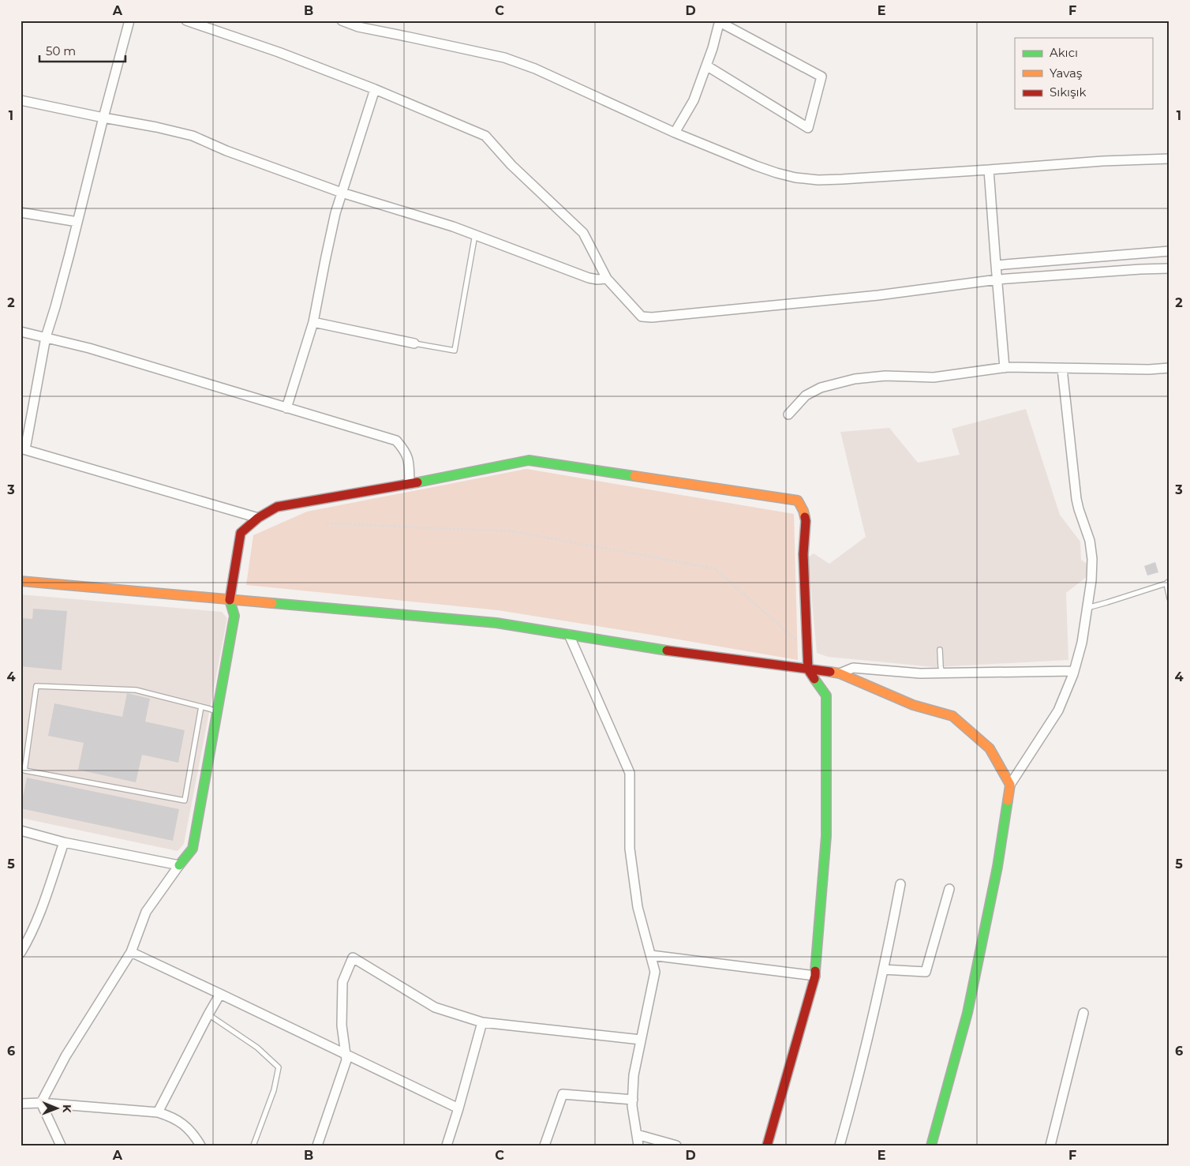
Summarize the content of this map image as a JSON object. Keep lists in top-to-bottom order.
{
  "legend": ["Akıcı", "Yavaş", "Sıkışık"],
  "scale_bar": "50 m",
  "north": "right",
  "grid": {
    "columns": [
      "A",
      "B",
      "C",
      "D",
      "E",
      "F"
    ],
    "rows": [
      "1",
      "2",
      "3",
      "4",
      "5",
      "6"
    ]
  }
}
